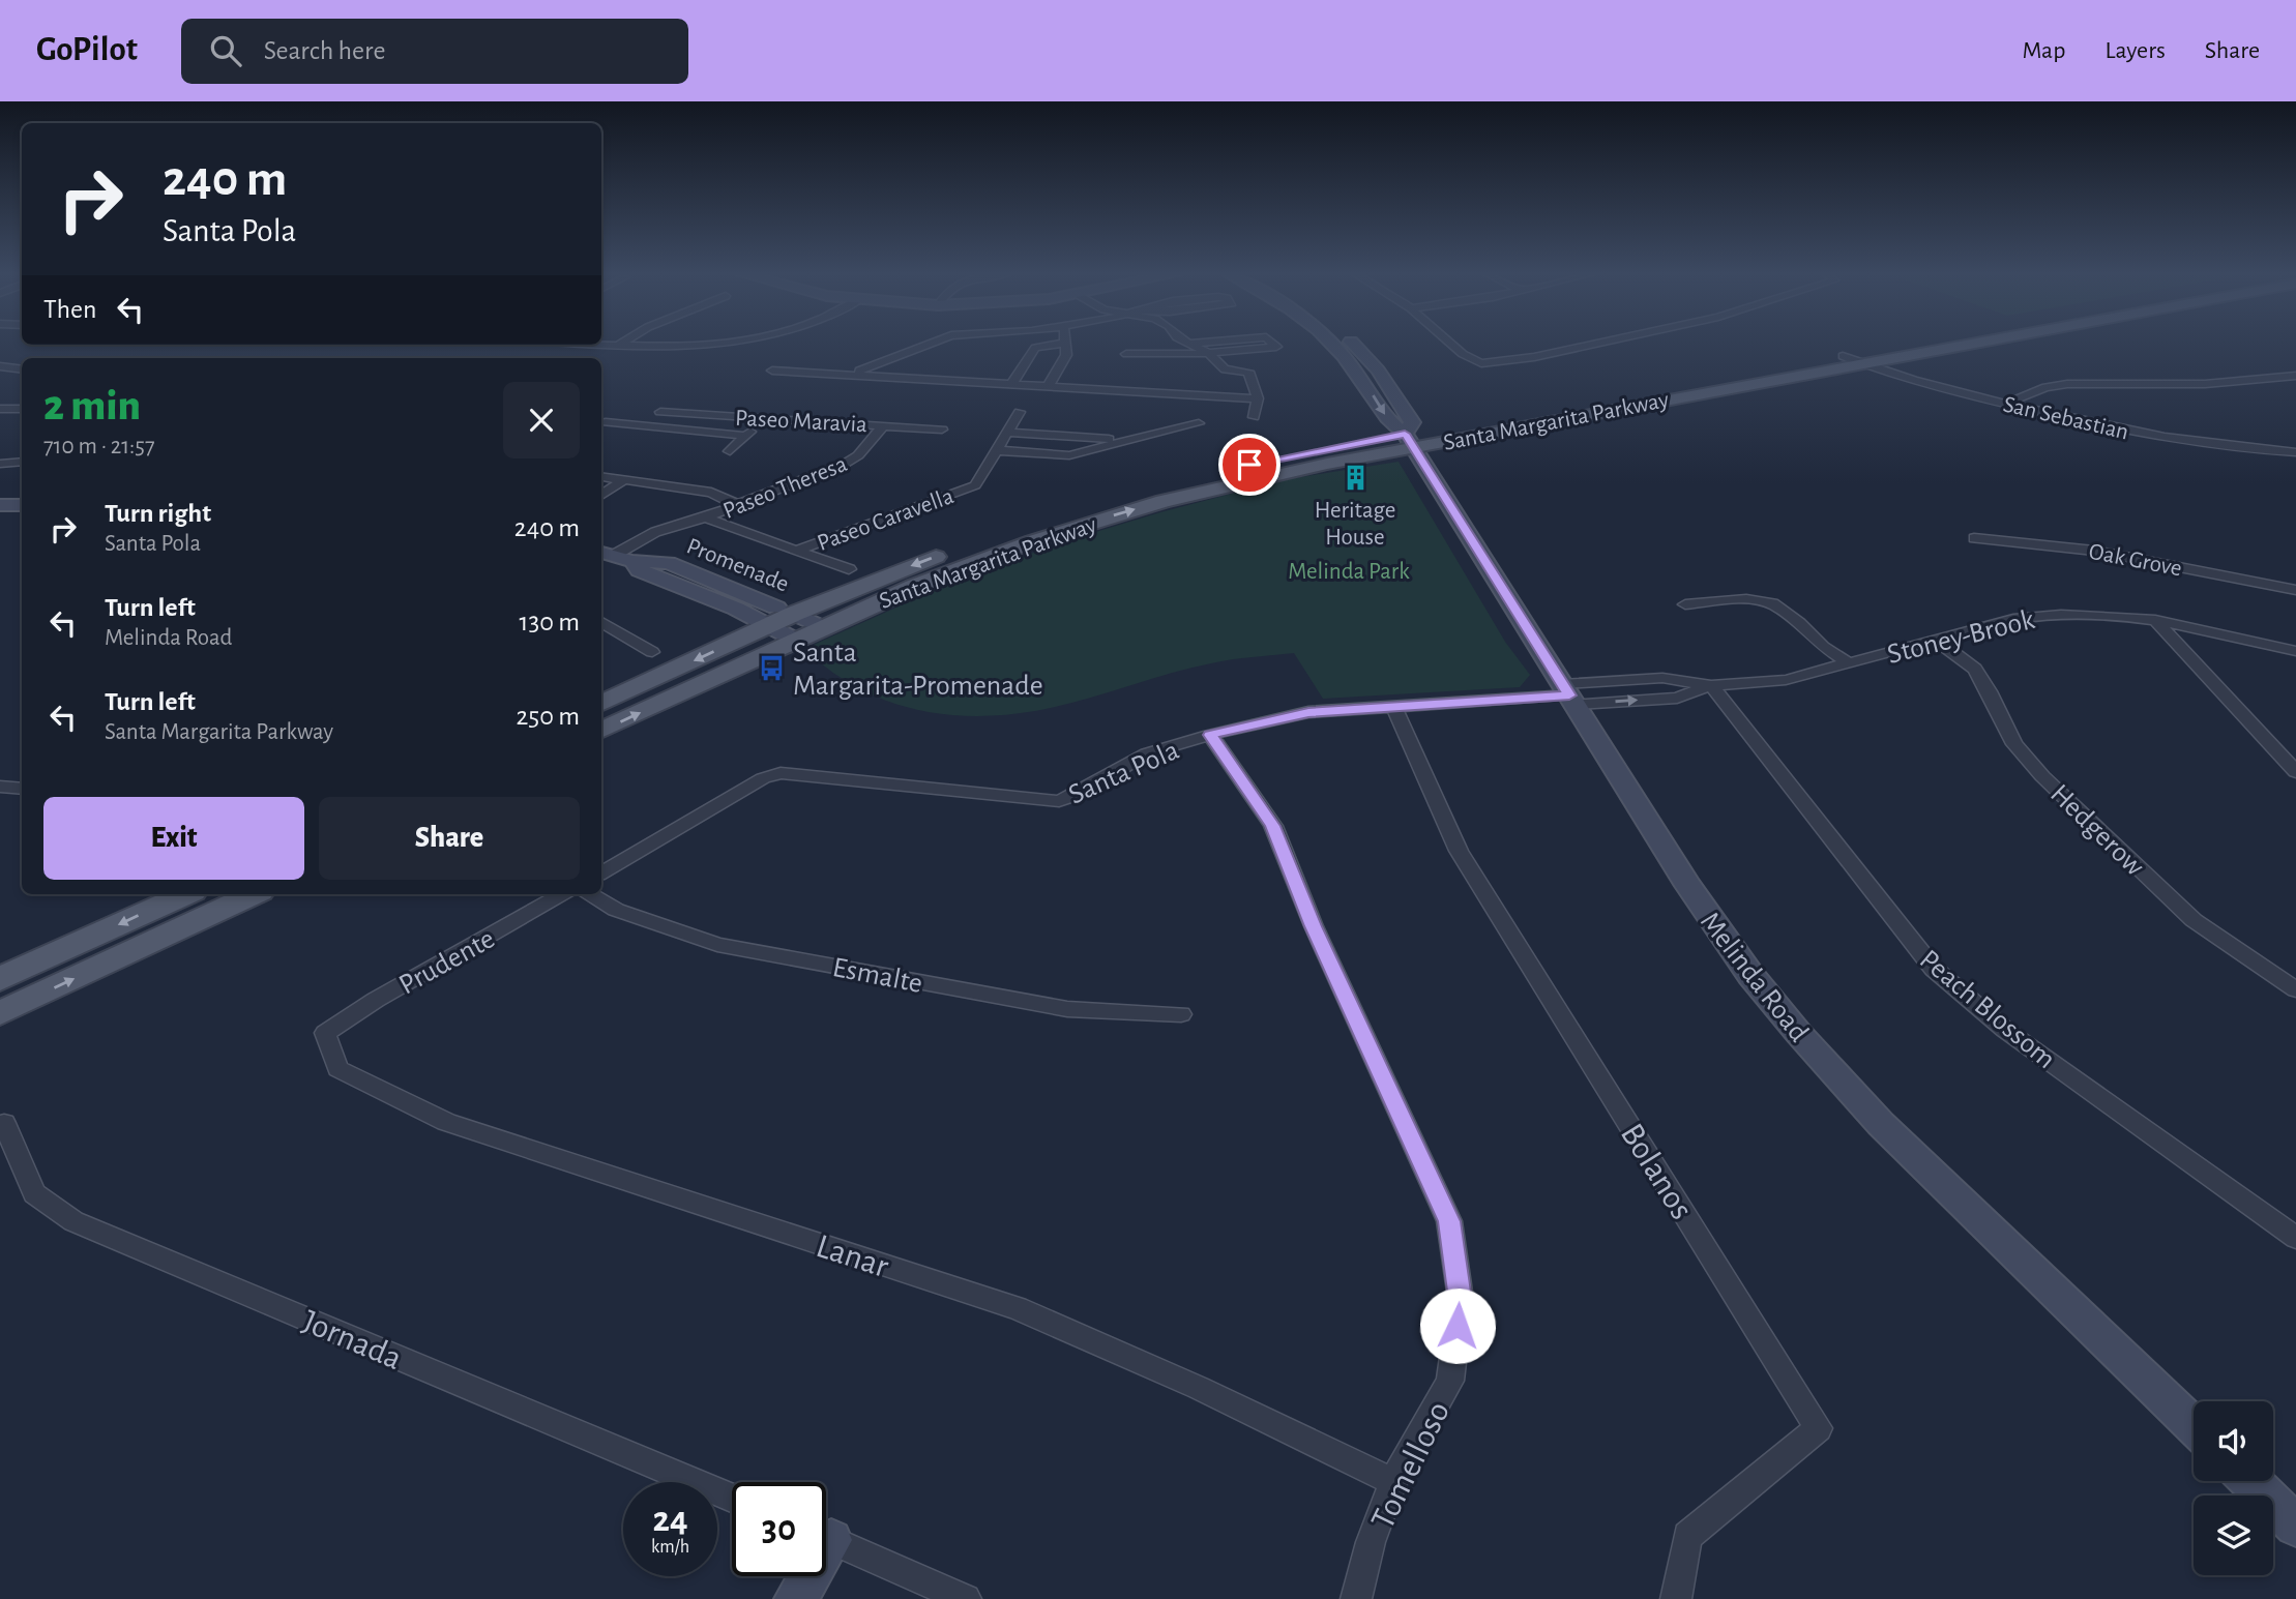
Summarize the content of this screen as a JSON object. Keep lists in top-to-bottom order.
{
  "streets": {
    "main road": ["Santa Margarita Parkway", "Promenade", "Melinda Road"],
    "street": [
      "San Sebastian",
      "Paseo Maravia",
      "Paseo Theresa",
      "Paseo Caravella",
      "Oak Grove",
      "Stoney-Brook",
      "Santa Pola",
      "Hedgerow",
      "Prudente",
      "Esmalte",
      "Peach Blossom",
      "Bolanos",
      "Lanar",
      "Jornada",
      "Tomelloso"
    ]
  },
  "crossings": [
    ["San Sebastian", "Santa Margarita Parkway"],
    ["Paseo Maravia", "Paseo Theresa"],
    ["Santa Margarita Parkway", "Promenade"],
    ["Santa Margarita Parkway", "Melinda Road"],
    ["Paseo Theresa", "Promenade"],
    ["Stoney-Brook", "Santa Pola"],
    ["Stoney-Brook", "Hedgerow"],
    ["Stoney-Brook", "Melinda Road"],
    ["Stoney-Brook", "Peach Blossom"],
    ["Santa Pola", "Melinda Road"],
    ["Santa Pola", "Bolanos"],
    ["Santa Pola", "Tomelloso"],
    ["Prudente", "Lanar"],
    ["Lanar", "Tomelloso"]
  ],
  "parks": ["Melinda Park"],
  "places": {
    "building": ["Heritage House"],
    "bus stop": ["Santa Margarita-Promenade"]
  },
  "page": {
    "header": "GoPilot",
    "search": "Search here",
    "nav": ["Map", "Layers", "Share"],
    "turn": ["240 m", "Santa Pola"],
    "then": "Then",
    "heading": ["2 min", "710 m · 21:57"],
    "list": [
      {
        "name": "Turn right",
        "note": "Santa Pola",
        "value": "240 m"
      },
      {
        "name": "Turn left",
        "note": "Melinda Road",
        "value": "130 m"
      },
      {
        "name": "Turn left",
        "note": "Santa Margarita Parkway",
        "value": "250 m"
      }
    ],
    "buttons": ["Exit", "Share"],
    "speed": "24 km/h",
    "limit": "30"
  }
}
